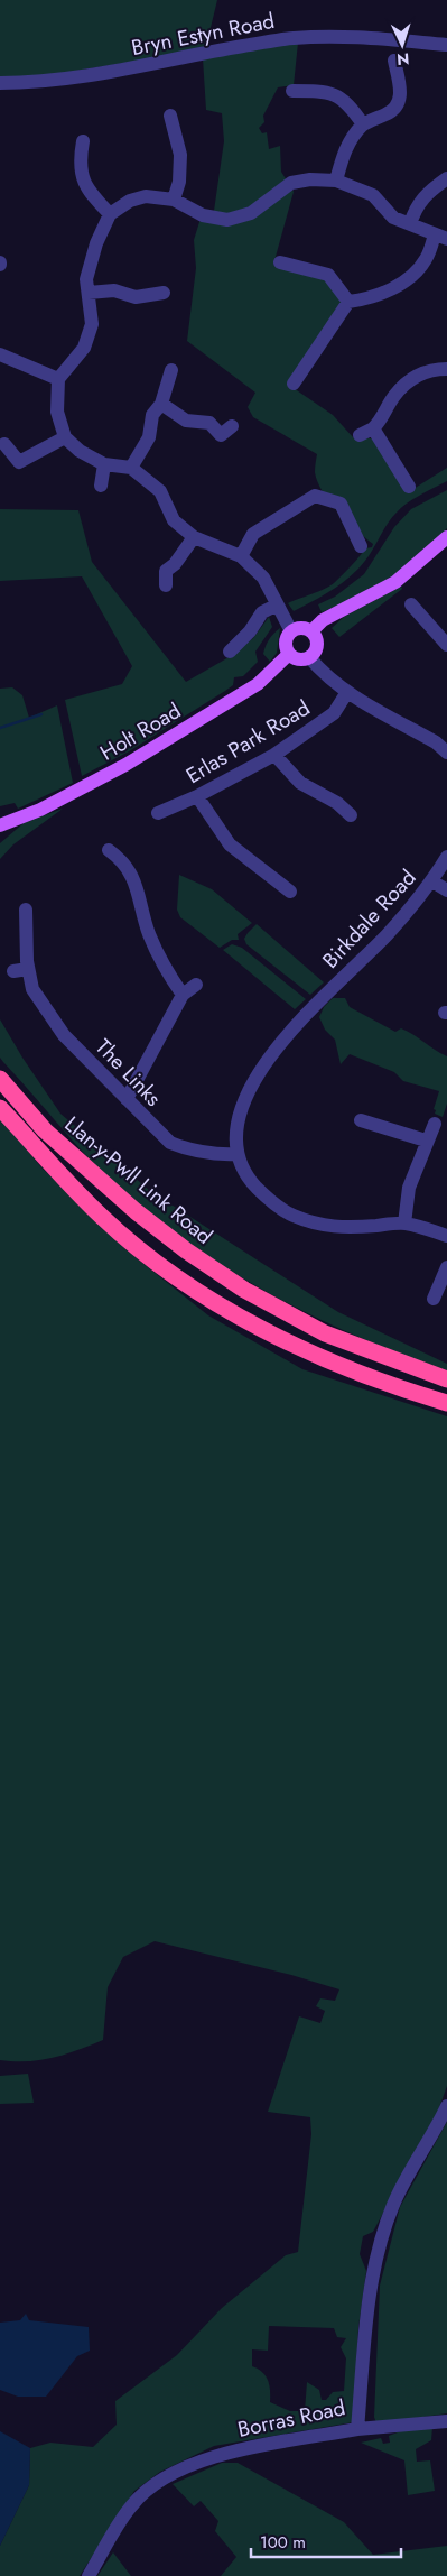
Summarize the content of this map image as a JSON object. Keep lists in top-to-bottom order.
{
  "streets": {
    "highway": ["Llan-y-Pwll Link Road"],
    "main road": ["Holt Road"],
    "street": [
      "Bryn Estyn Road",
      "Erlas Park Road",
      "Birkdale Road",
      "The Links",
      "Borras Road"
    ]
  },
  "crossings": [
    ["Birkdale Road", "The Links"]
  ],
  "scale_bar": "100 m",
  "north": "bottom"
}
